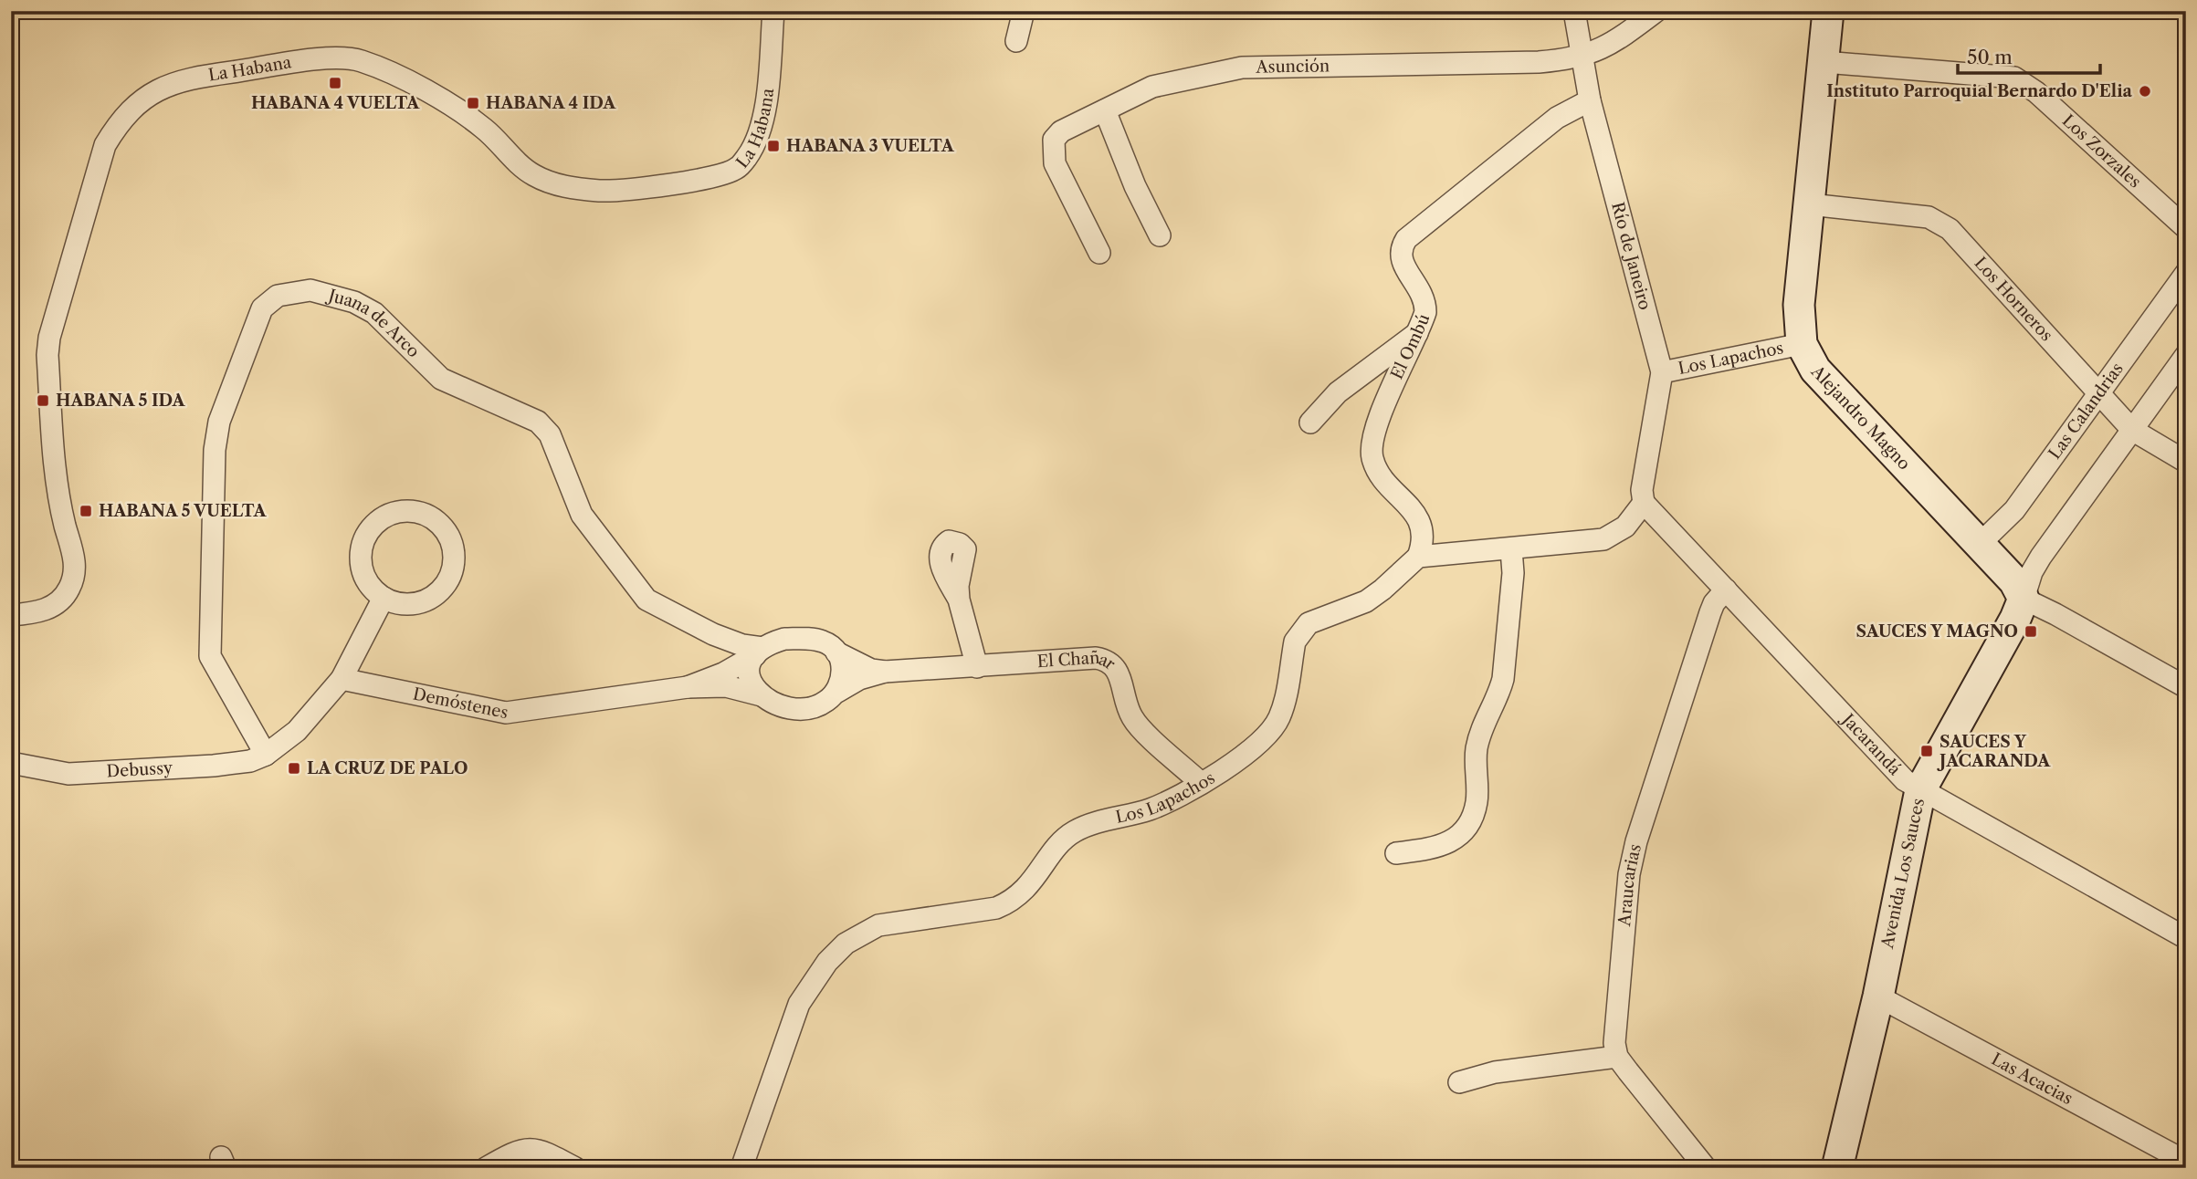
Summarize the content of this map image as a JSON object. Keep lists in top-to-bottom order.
{
  "streets": {
    "main road": ["Alejandro Magno", "Avenida Los Sauces"],
    "street": [
      "Asunción",
      "La Habana",
      "Los Zorzales",
      "Río de Janeiro",
      "Los Horneros",
      "Juana de Arco",
      "El Ombú",
      "Los Lapachos",
      "Las Calandrias",
      "El Chañar",
      "Demóstenes",
      "Jacarandá",
      "Debussy",
      "Araucarias",
      "Las Acacias"
    ]
  },
  "crossings": [
    ["Asunción", "Río de Janeiro"],
    ["Los Zorzales", "Alejandro Magno"],
    ["Río de Janeiro", "El Ombú"],
    ["Río de Janeiro", "Los Lapachos"],
    ["Río de Janeiro", "Jacarandá"],
    ["Los Horneros", "Las Calandrias"],
    ["Los Horneros", "Alejandro Magno"],
    ["Juana de Arco", "El Chañar"],
    ["Juana de Arco", "Demóstenes"],
    ["Juana de Arco", "Debussy"],
    ["El Ombú", "Los Lapachos"],
    ["Los Lapachos", "Alejandro Magno"],
    ["Los Lapachos", "El Chañar"],
    ["Las Calandrias", "Alejandro Magno"],
    ["Alejandro Magno", "Avenida Los Sauces"],
    ["El Chañar", "Demóstenes"],
    ["Jacarandá", "Avenida Los Sauces"],
    ["Jacarandá", "Araucarias"],
    ["Avenida Los Sauces", "Las Acacias"]
  ],
  "places": {
    "transit": [
      "HABANA 4 VUELTA",
      "HABANA 4 IDA",
      "HABANA 3 VUELTA",
      "HABANA 5 IDA",
      "HABANA 5 VUELTA",
      "SAUCES Y MAGNO",
      "SAUCES Y JACARANDA",
      "LA CRUZ DE PALO"
    ],
    "other": ["Instituto Parroquial Bernardo D'Elia"]
  },
  "scale_bar": "50 m"
}
